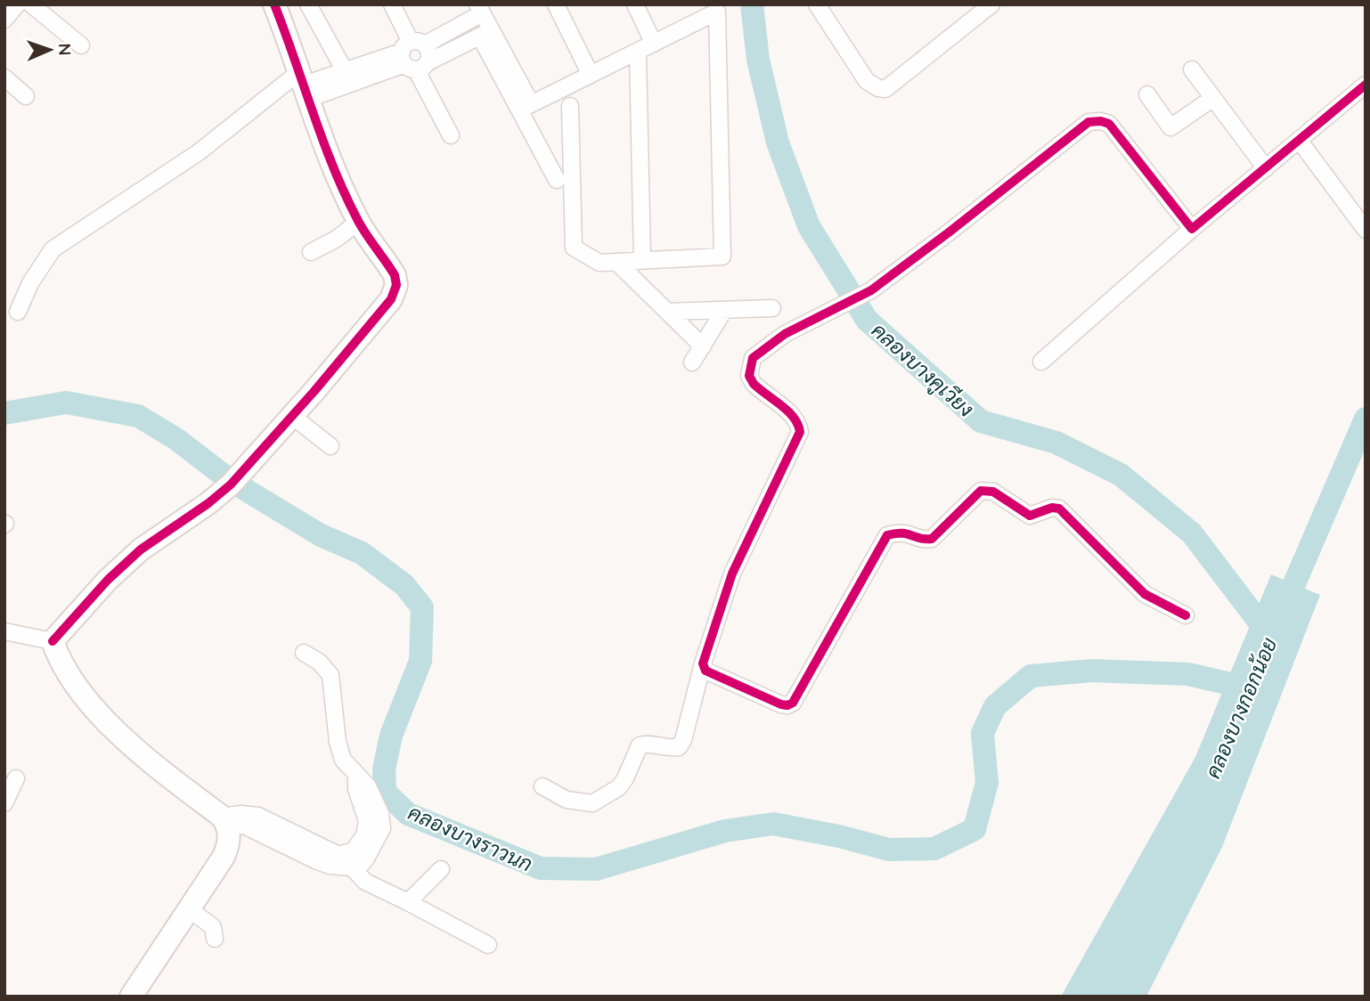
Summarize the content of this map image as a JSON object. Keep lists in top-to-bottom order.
{
  "water": ["คลองบางคูเวียง", "คลองบางกอกน้อย", "คลองบางราวนก"],
  "north": "right"
}
